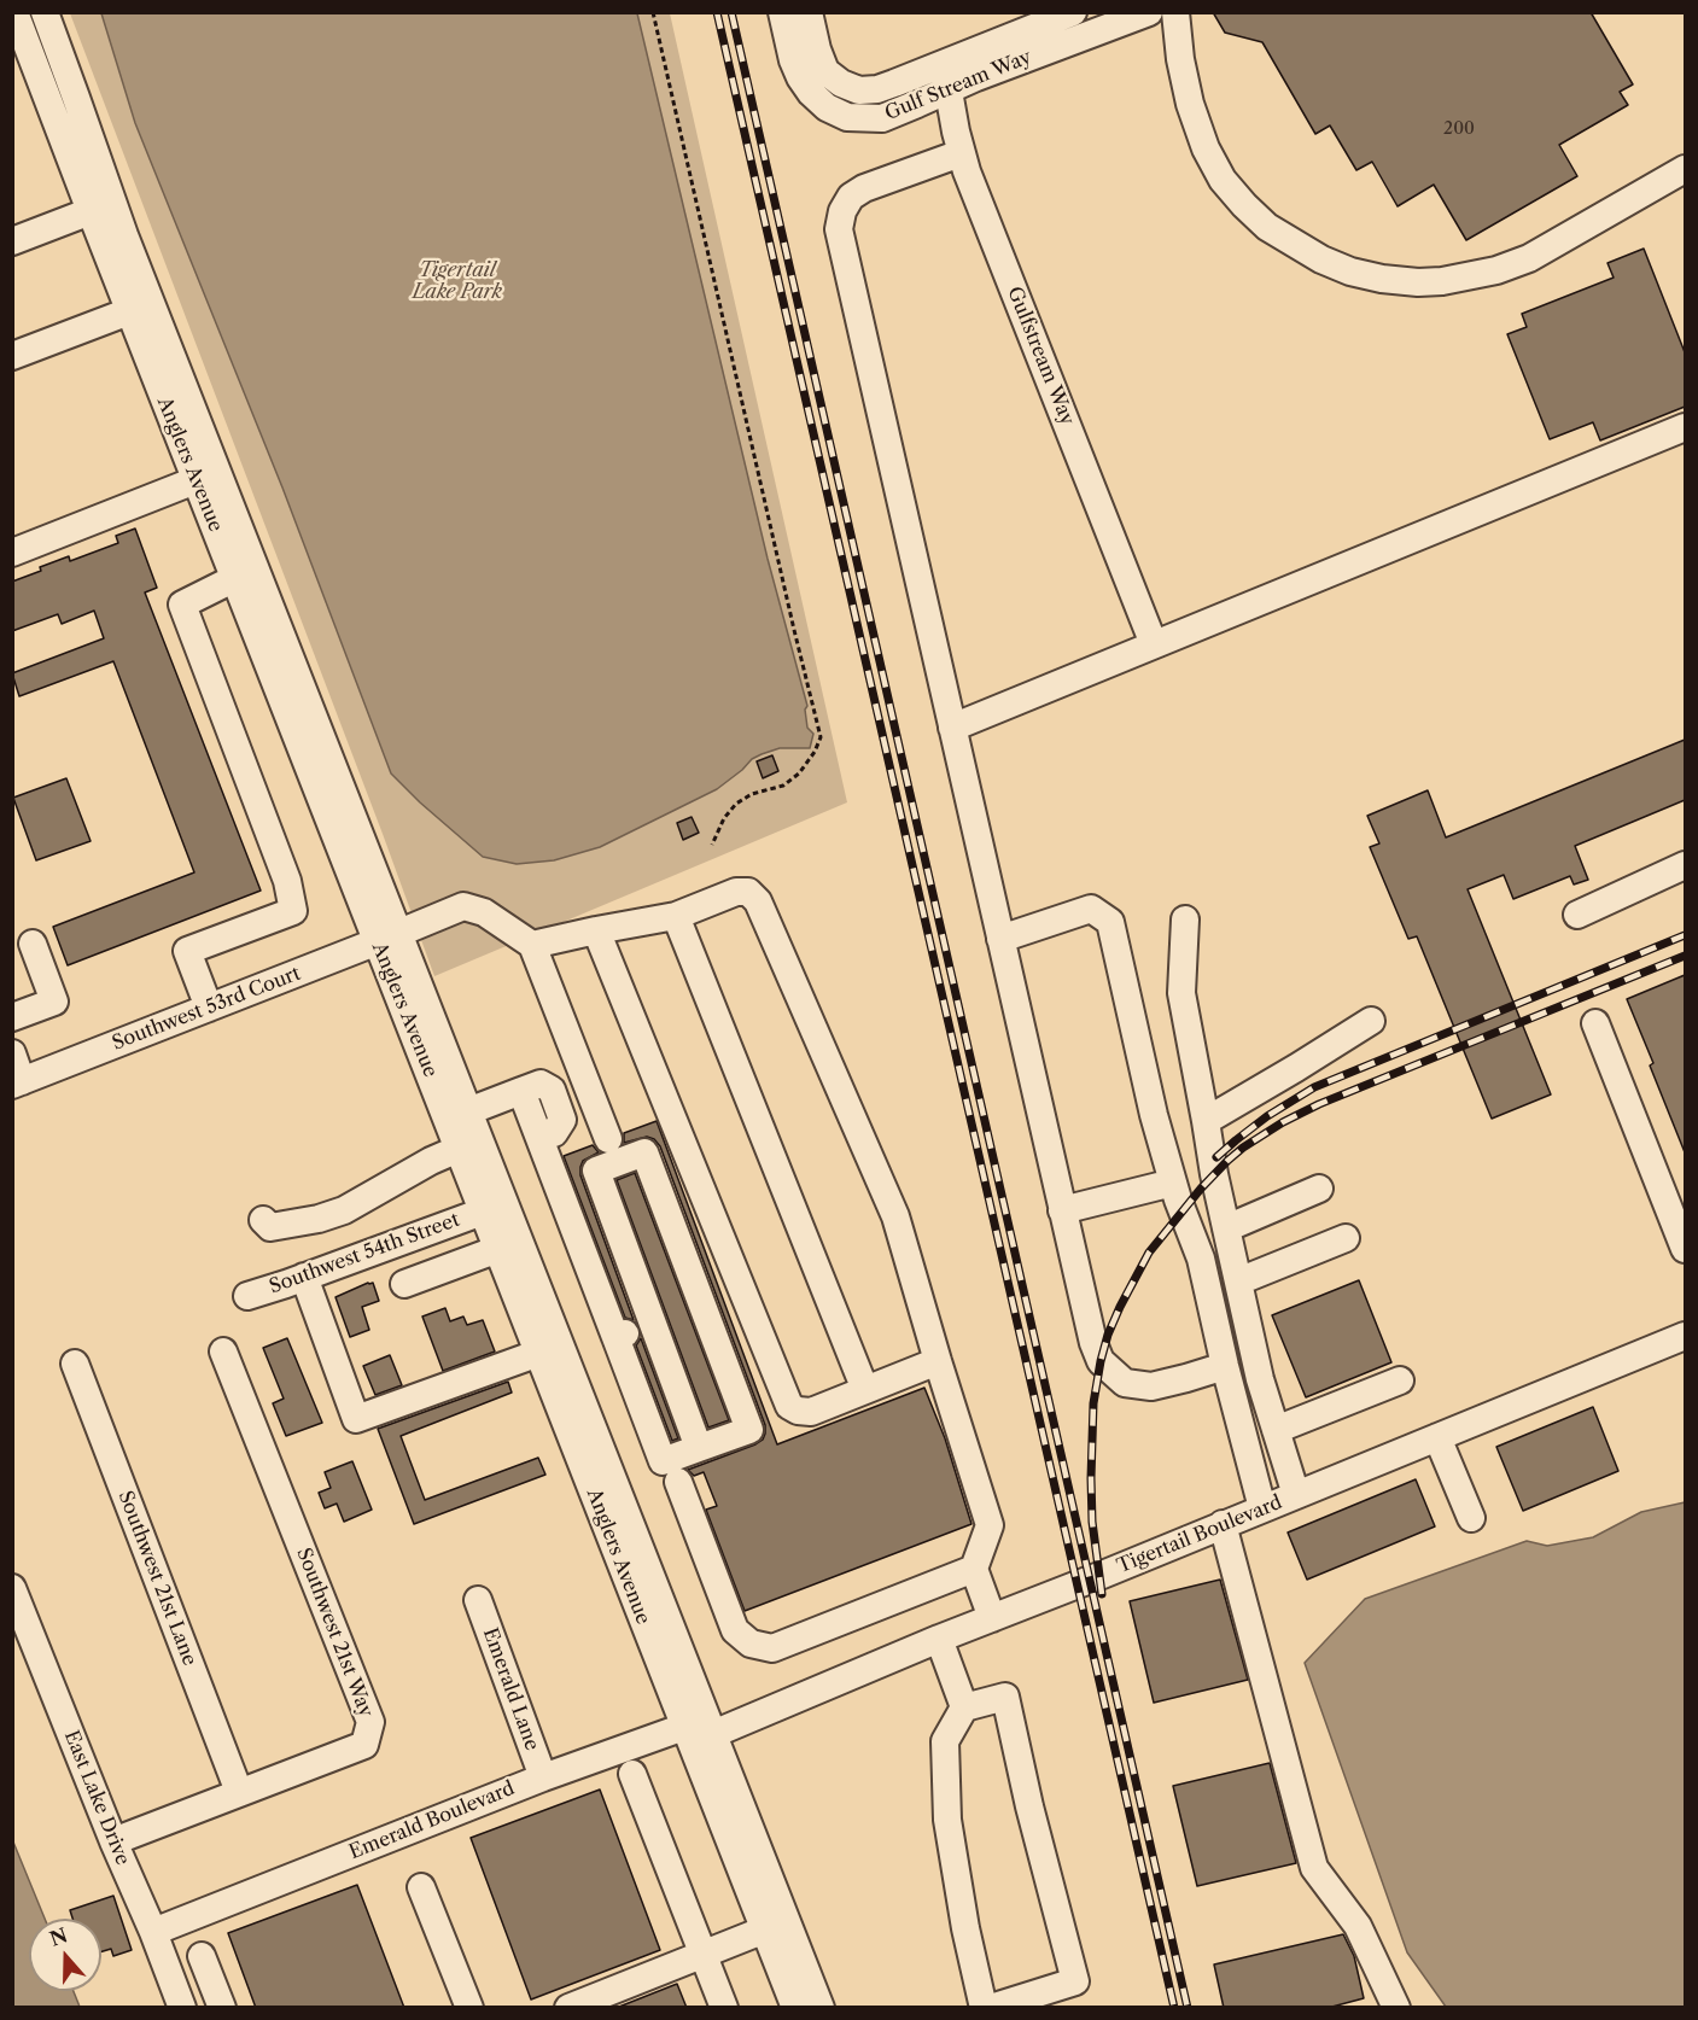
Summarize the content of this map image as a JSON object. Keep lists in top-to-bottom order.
{
  "streets": {
    "street": [
      "Gulf Stream Way",
      "Gulfstream Way",
      "Anglers Avenue",
      "Southwest 53rd Court",
      "Southwest 54th Street",
      "Tigertail Boulevard",
      "Southwest 21st Lane",
      "Southwest 21st Way",
      "Emerald Lane",
      "East Lake Drive",
      "Emerald Boulevard"
    ]
  },
  "crossings": [
    ["Gulf Stream Way", "Gulfstream Way"],
    ["Anglers Avenue", "Southwest 53rd Court"],
    ["Anglers Avenue", "Southwest 54th Street"],
    ["Anglers Avenue", "Tigertail Boulevard"],
    ["Anglers Avenue", "Emerald Boulevard"],
    ["Southwest 21st Lane", "Southwest 21st Way"],
    ["Southwest 21st Way", "East Lake Drive"],
    ["Emerald Lane", "Emerald Boulevard"],
    ["East Lake Drive", "Emerald Boulevard"]
  ],
  "parks": ["Tigertail Lake Park"],
  "house_numbers": ["200"],
  "north": "top"
}
